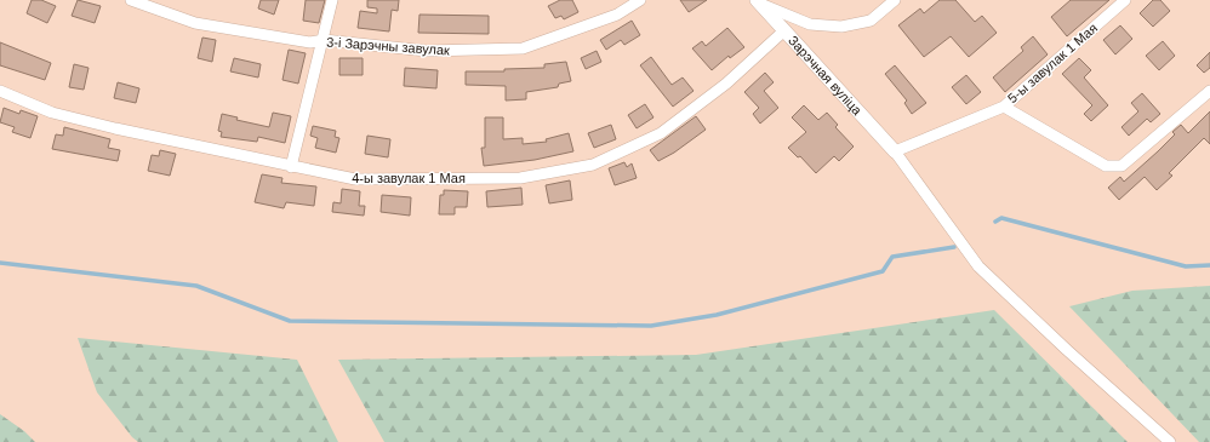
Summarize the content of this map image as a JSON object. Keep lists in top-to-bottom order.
{
  "streets": {
    "street": [
      "3-і Зарэчны завулак",
      "5-ы завулак 1 Мая",
      "Зарэчная вуліца",
      "4-ы завулак 1 Мая"
    ]
  },
  "crossings": [
    ["5-ы завулак 1 Мая", "Зарэчная вуліца"],
    ["Зарэчная вуліца", "4-ы завулак 1 Мая"]
  ]
}
